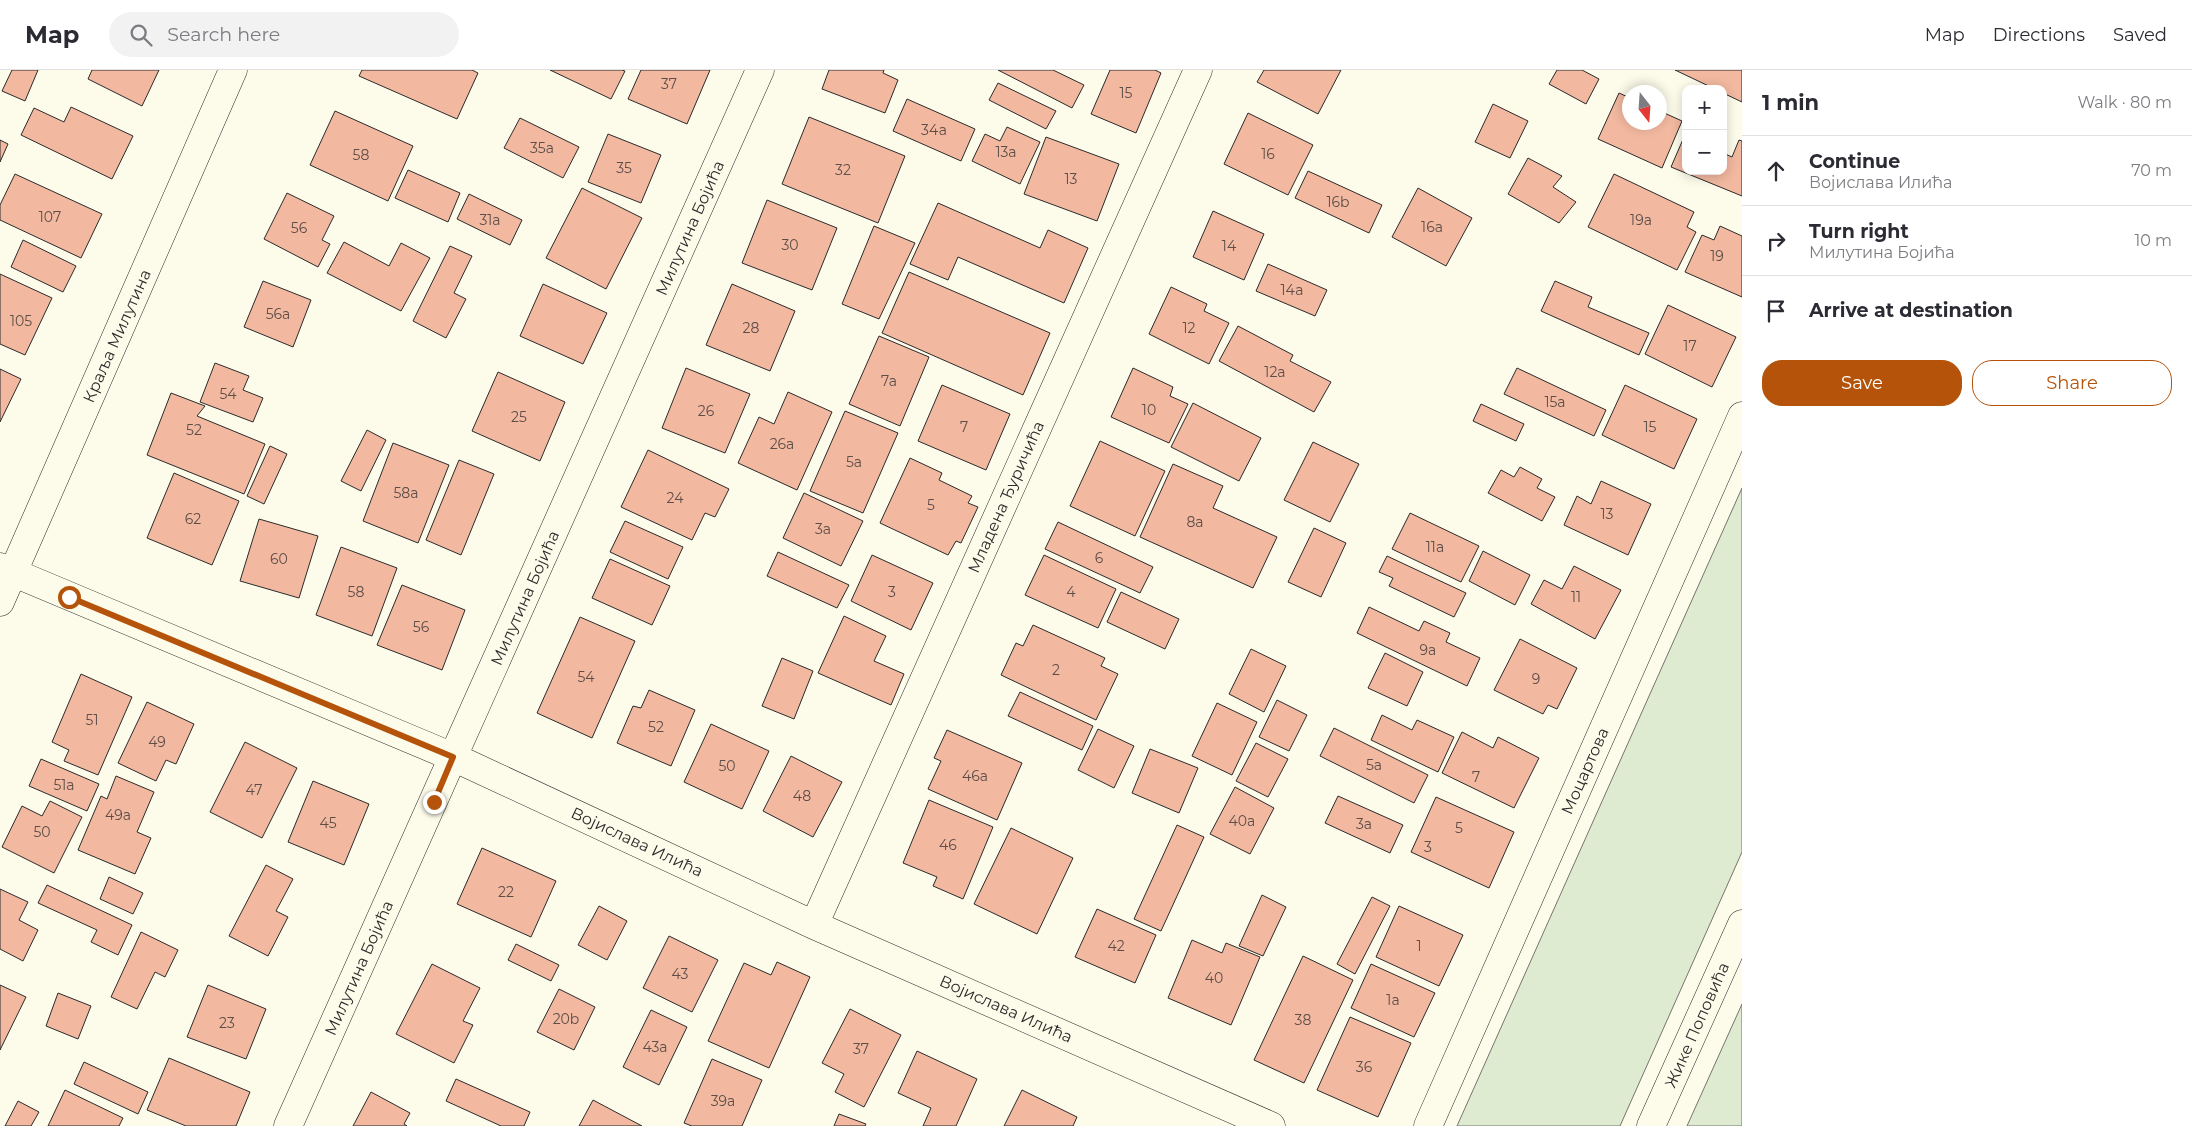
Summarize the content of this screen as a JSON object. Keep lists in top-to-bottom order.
{
  "streets": {
    "street": [
      "Милутина Бојића",
      "Краља Милутина",
      "Младена Ђуричића",
      "Моцартова",
      "Војислава Илића",
      "Жике Поповића"
    ]
  },
  "crossings": [
    ["Милутина Бојића", "Војислава Илића"],
    ["Краља Милутина", "Војислава Илића"],
    ["Младена Ђуричића", "Војислава Илића"]
  ],
  "house_numbers": [
    "37",
    "15",
    "34a",
    "35a",
    "13a",
    "16",
    "58",
    "35",
    "32",
    "13",
    "16b",
    "107",
    "31a",
    "19a",
    "16a",
    "56",
    "30",
    "14",
    "19",
    "14a",
    "56a",
    "105",
    "28",
    "12",
    "17",
    "12a",
    "7a",
    "54",
    "15a",
    "10",
    "26",
    "25",
    "7",
    "15",
    "52",
    "26a",
    "5a",
    "58a",
    "24",
    "5",
    "13",
    "62",
    "8a",
    "3a",
    "11a",
    "6",
    "60",
    "58",
    "3",
    "4",
    "11",
    "56",
    "9a",
    "2",
    "54",
    "9",
    "51",
    "52",
    "49",
    "5a",
    "50",
    "46a",
    "7",
    "51a",
    "47",
    "48",
    "49a",
    "40a",
    "45",
    "3a",
    "5",
    "50",
    "46",
    "3",
    "22",
    "42",
    "1",
    "43",
    "40",
    "1a",
    "20b",
    "38",
    "23",
    "43a",
    "37",
    "36",
    "39a"
  ],
  "north": "bottom",
  "page": {
    "header": "Map",
    "search": "Search here",
    "nav": ["Map", "Directions", "Saved"],
    "heading": ["1 min", "Walk · 80 m"],
    "map_buttons": ["+", "−"],
    "list": [
      ["Continue", "Војислава Илића", "70 m"],
      ["Turn right", "Милутина Бојића", "10 m"],
      "Arrive at destination"
    ],
    "buttons": ["Save", "Share"]
  }
}
